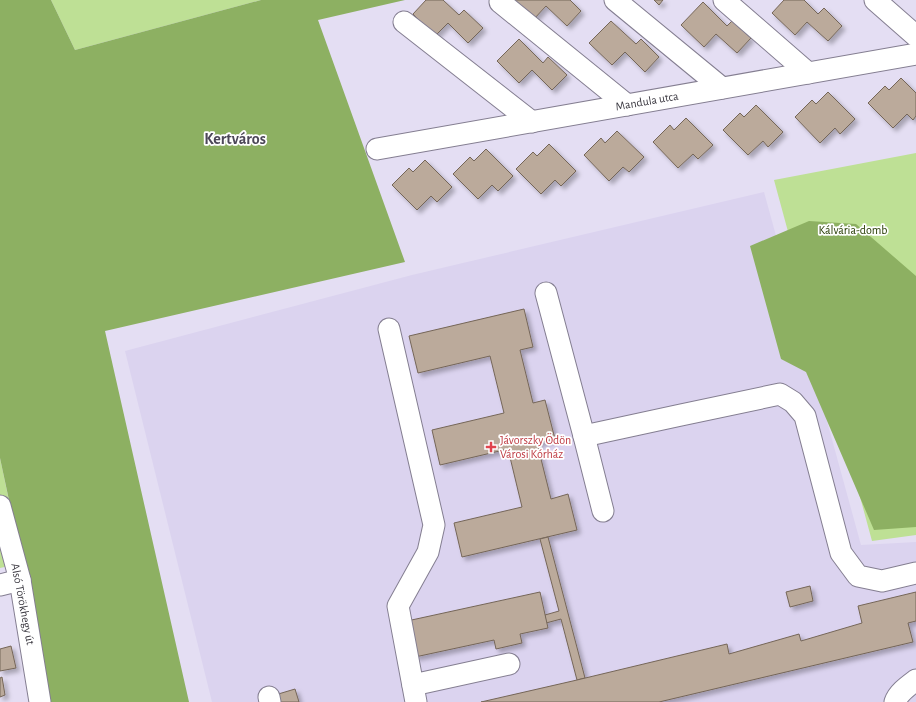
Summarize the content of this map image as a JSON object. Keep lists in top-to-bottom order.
{
  "streets": {
    "street": ["Mandula utca", "Alsó Törökhegy út"]
  },
  "districts": ["Kertváros"],
  "parks": ["Kálvária-domb"],
  "places": {
    "health": ["Jávorszky Ödön Városi Kórház"]
  }
}
